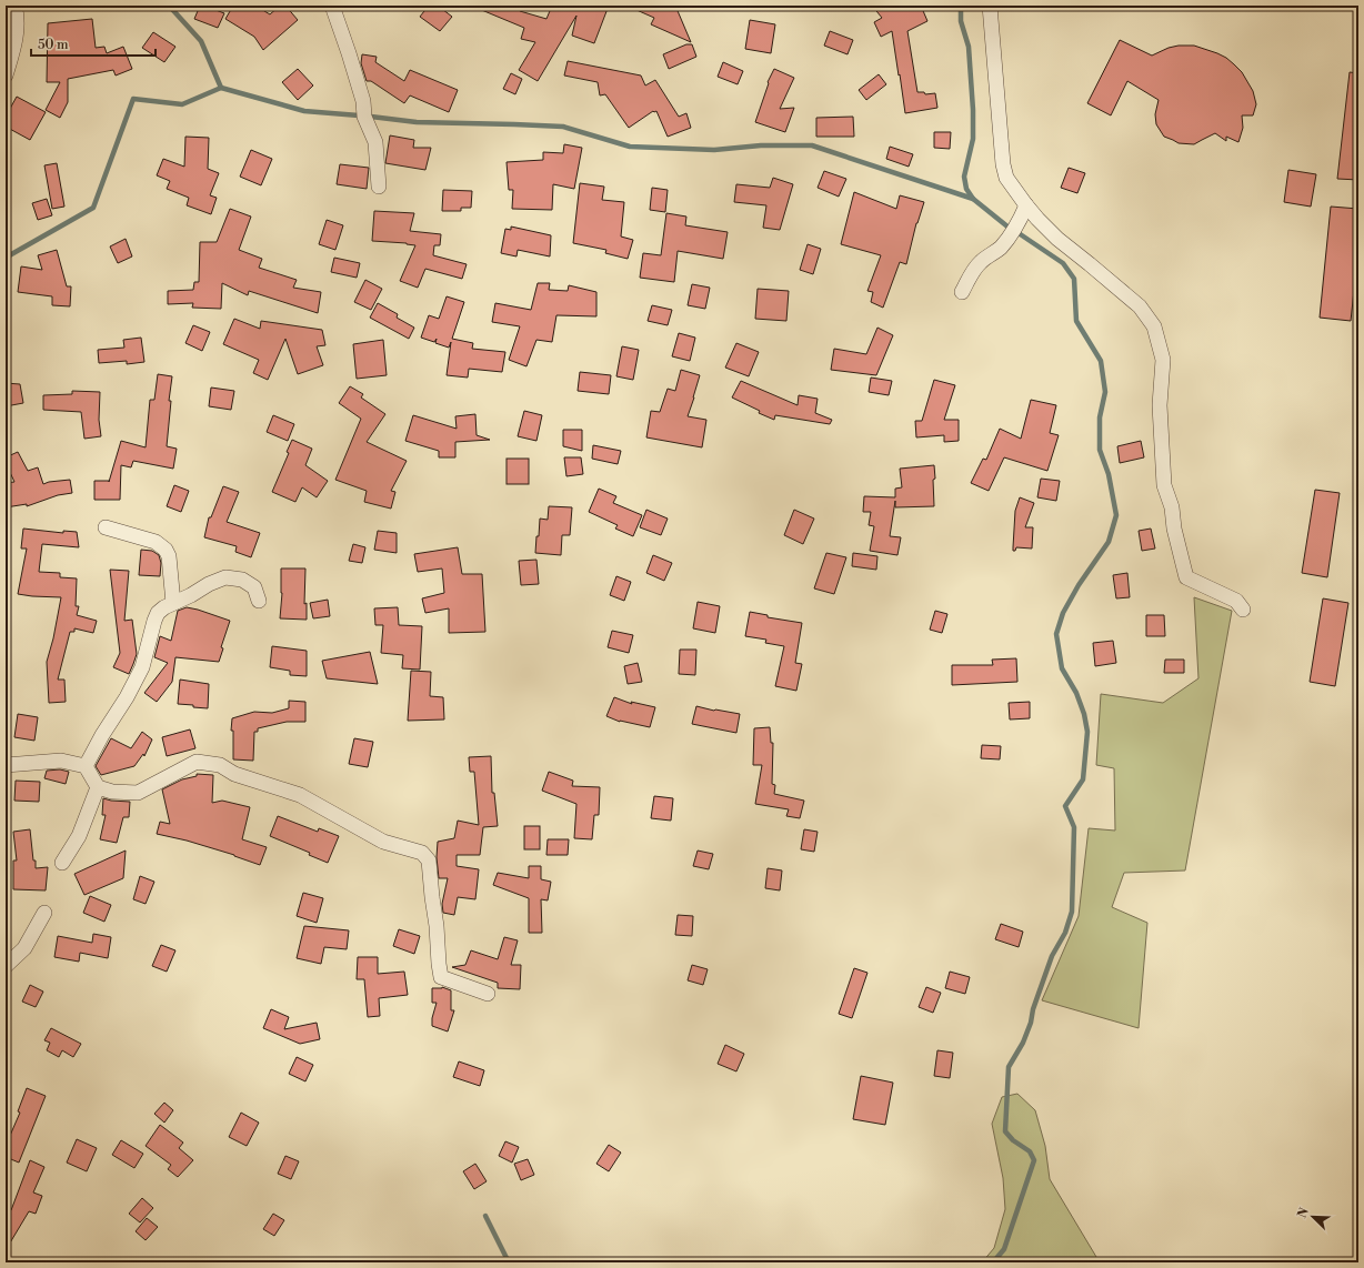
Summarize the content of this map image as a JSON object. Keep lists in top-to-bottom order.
{
  "scale_bar": "50 m",
  "north": "top left"
}
